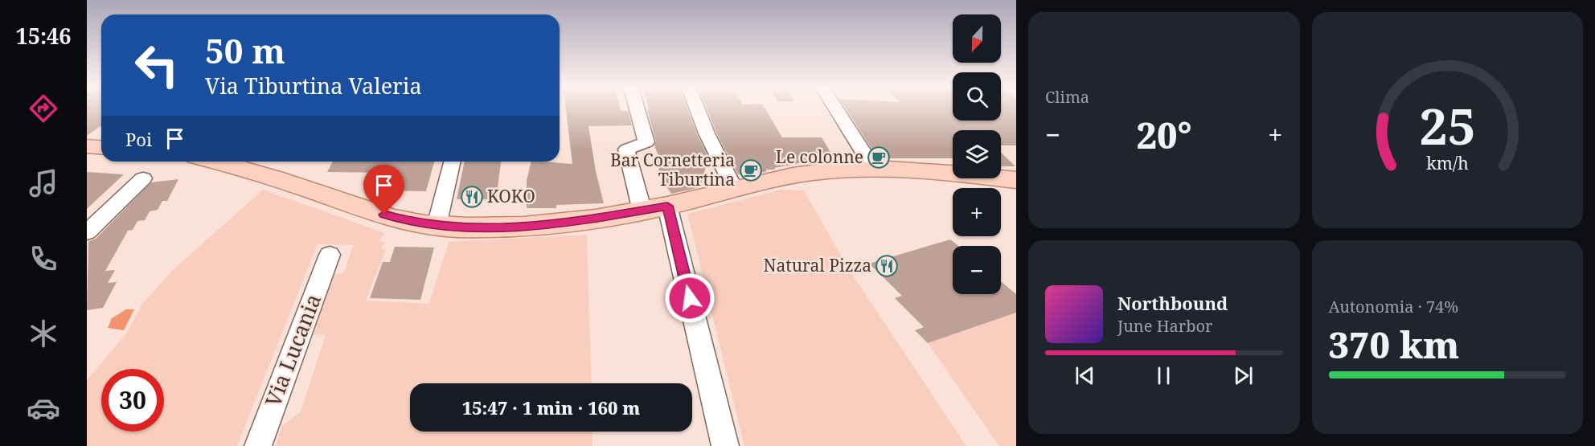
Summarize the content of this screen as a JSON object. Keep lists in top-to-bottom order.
{
  "streets": {
    "street": ["Via Lucania"]
  },
  "places": {
    "cafe": ["Le colonne", "Bar Cornetteria Tiburtina"],
    "restaurant": ["KOKO", "Natural Pizza"]
  },
  "north": "bottom",
  "page": {
    "tabs": "15:46",
    "tile": [
      "Clima",
      ["Autonomia · 74%", "370 km"]
    ],
    "map_buttons": ["+", "−"],
    "turn": ["50 m", "Via Tiburtina Valeria"],
    "heat": ["−", "20°", "+"],
    "then": "Poi",
    "song": ["Northbound", "June Harbor"],
    "limit": "30",
    "trip": "15:47 · 1 min · 160 m",
    "gauge": ["25", "km/h"]
  }
}
